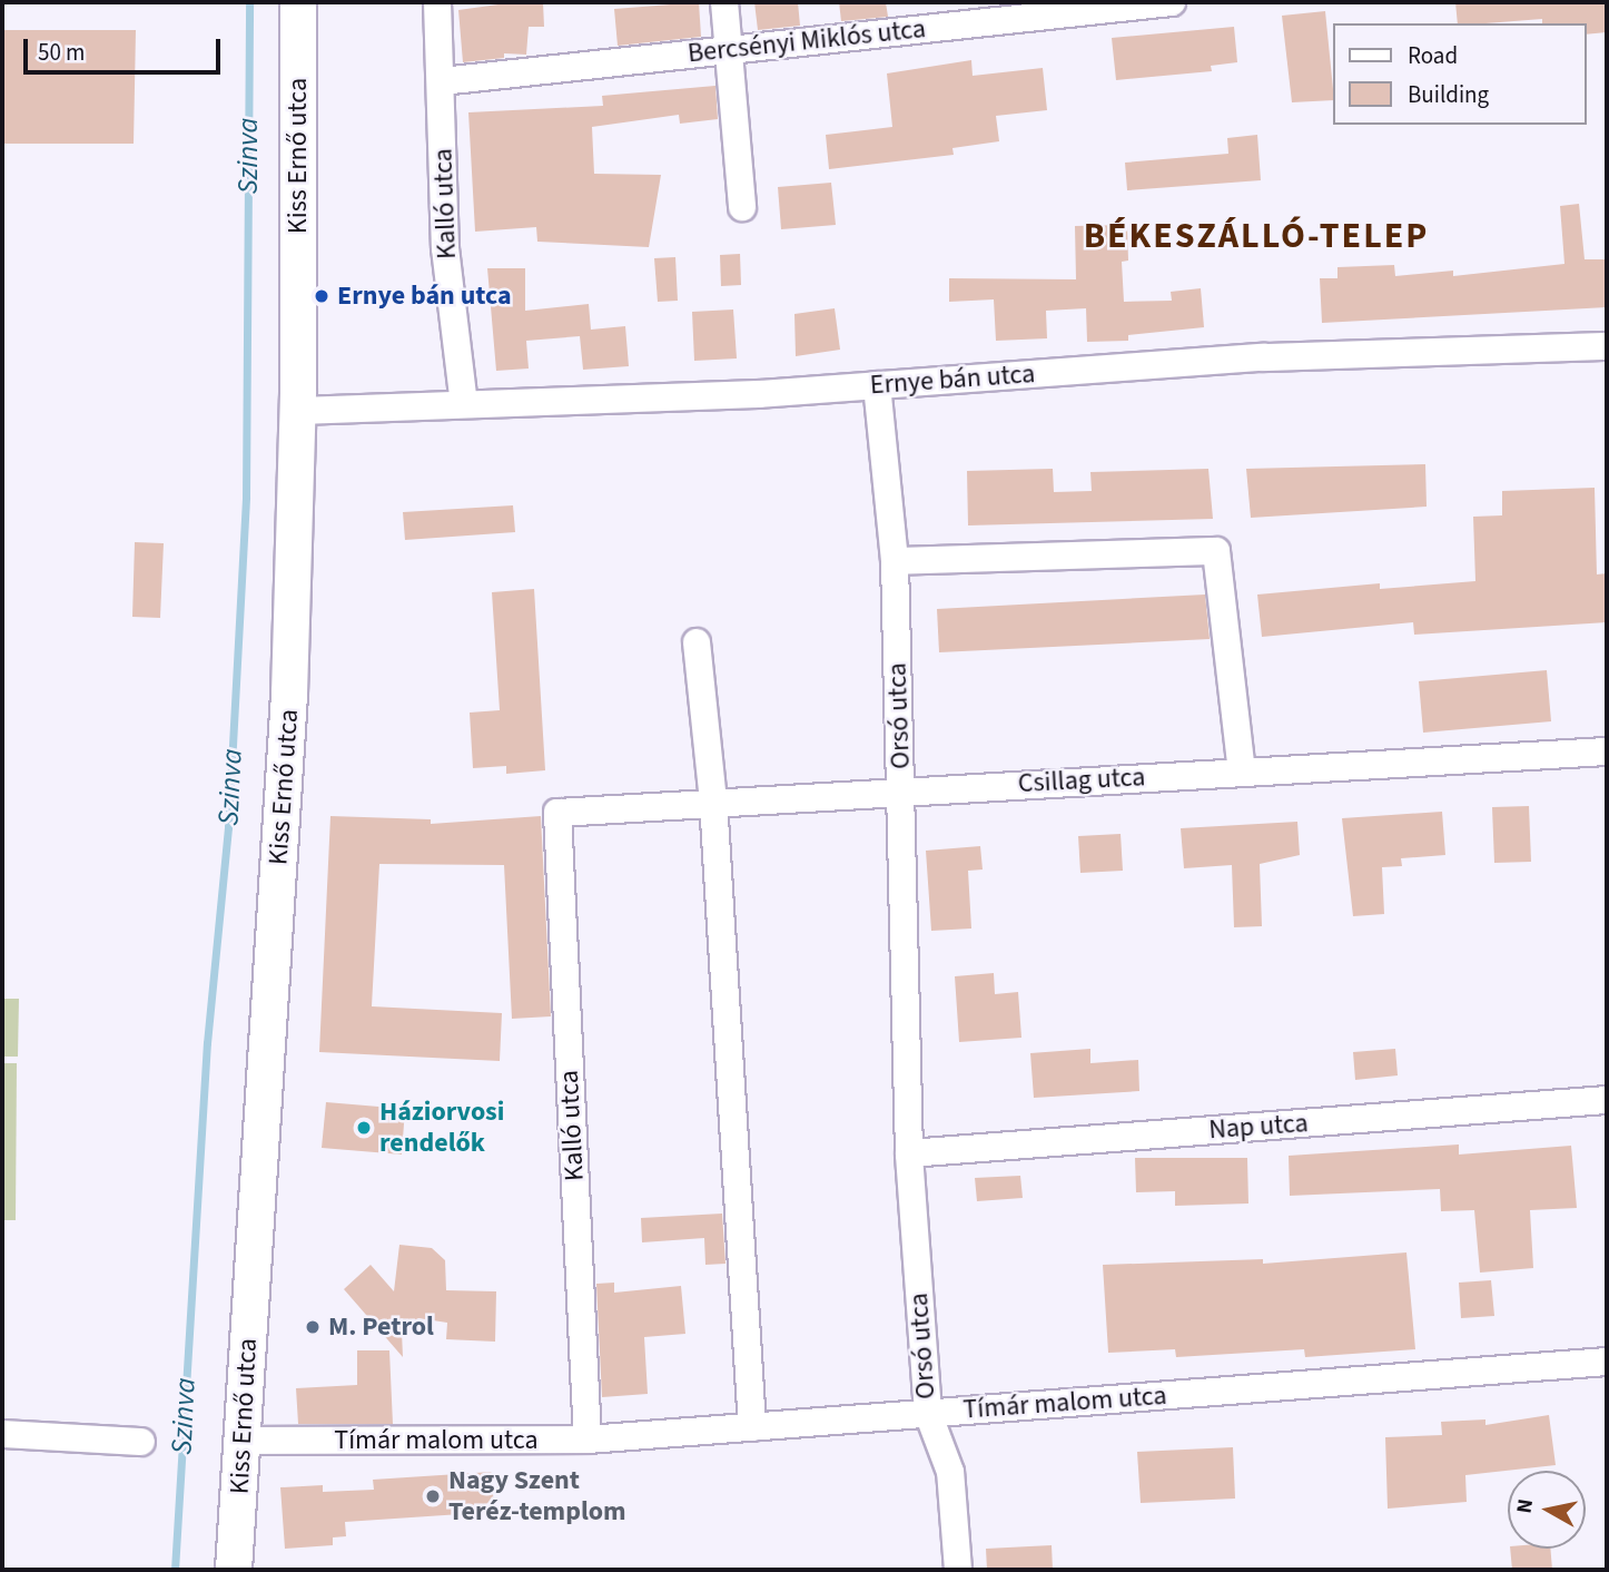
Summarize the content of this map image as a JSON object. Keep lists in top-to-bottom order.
{
  "streets": {
    "street": [
      "Bercsényi Miklós utca",
      "Kiss Ernő utca",
      "Kalló utca",
      "Ernye bán utca",
      "Orsó utca",
      "Csillag utca",
      "Nap utca",
      "Tímár malom utca"
    ]
  },
  "crossings": [
    ["Bercsényi Miklós utca", "Kalló utca"],
    ["Kiss Ernő utca", "Ernye bán utca"],
    ["Kiss Ernő utca", "Tímár malom utca"],
    ["Kalló utca", "Ernye bán utca"],
    ["Kalló utca", "Csillag utca"],
    ["Kalló utca", "Tímár malom utca"],
    ["Ernye bán utca", "Orsó utca"],
    ["Orsó utca", "Csillag utca"],
    ["Orsó utca", "Nap utca"],
    ["Orsó utca", "Tímár malom utca"]
  ],
  "districts": ["BÉKESZÁLLÓ-TELEP"],
  "water": ["Szinva"],
  "places": [
    "Ernye bán utca",
    "Háziorvosi rendelők",
    "M. Petrol",
    "Nagy Szent Teréz-templom"
  ],
  "legend": ["Road", "Building"],
  "scale_bar": "50 m",
  "north": "left"
}
